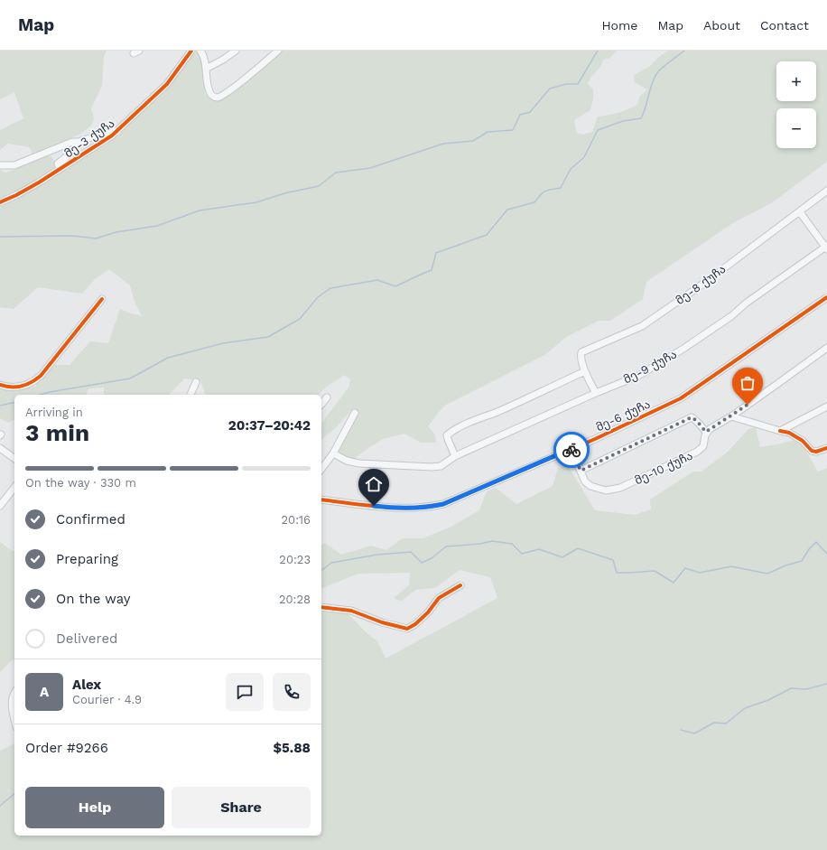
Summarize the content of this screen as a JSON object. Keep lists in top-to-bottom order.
{
  "streets": {
    "street": [
      "მე-3 ქუჩა",
      "მე-8 ქუჩა",
      "მე-9 ქუჩა",
      "მე-6 ქუჩა",
      "მე-10 ქუჩა"
    ]
  },
  "crossings": [
    ["მე-8 ქუჩა", "მე-9 ქუჩა"],
    ["მე-6 ქუჩა", "მე-10 ქუჩა"]
  ],
  "page": {
    "header": "Map",
    "nav": [
      "Home",
      "Map",
      "About",
      "Contact"
    ],
    "map_buttons": ["+", "−"],
    "heading": ["3 min", "Arriving in", "20:37–20:42"],
    "panel": [
      "Alex",
      "Courier · 4.9",
      "Order #9266",
      "$5.88"
    ],
    "bar": "On the way · 330 m",
    "list": [
      ["Confirmed", "20:16"],
      ["Preparing", "20:23"],
      ["On the way", "20:28"],
      "Delivered"
    ],
    "round": "A",
    "buttons": ["Help", "Share"]
  }
}
